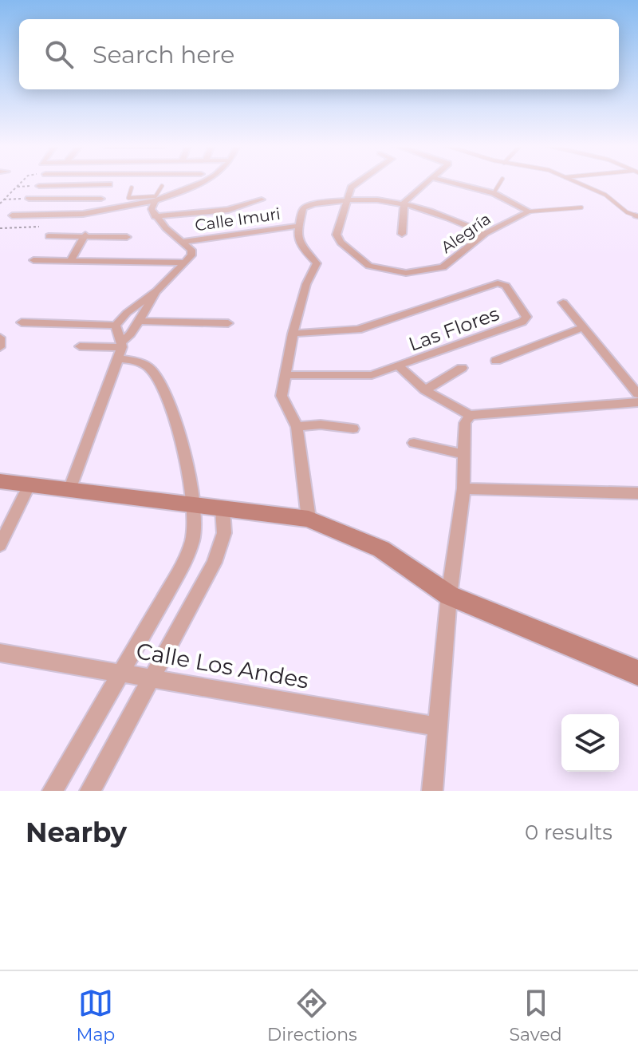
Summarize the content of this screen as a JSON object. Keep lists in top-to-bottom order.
{
  "streets": {
    "street": [
      "Calle Imuri",
      "Alegría",
      "Las Flores",
      "Calle Los Andes"
    ]
  },
  "page": {
    "search": "Search here",
    "heading": ["Nearby", "0 results"],
    "nav": ["Map", "Directions", "Saved"]
  }
}
